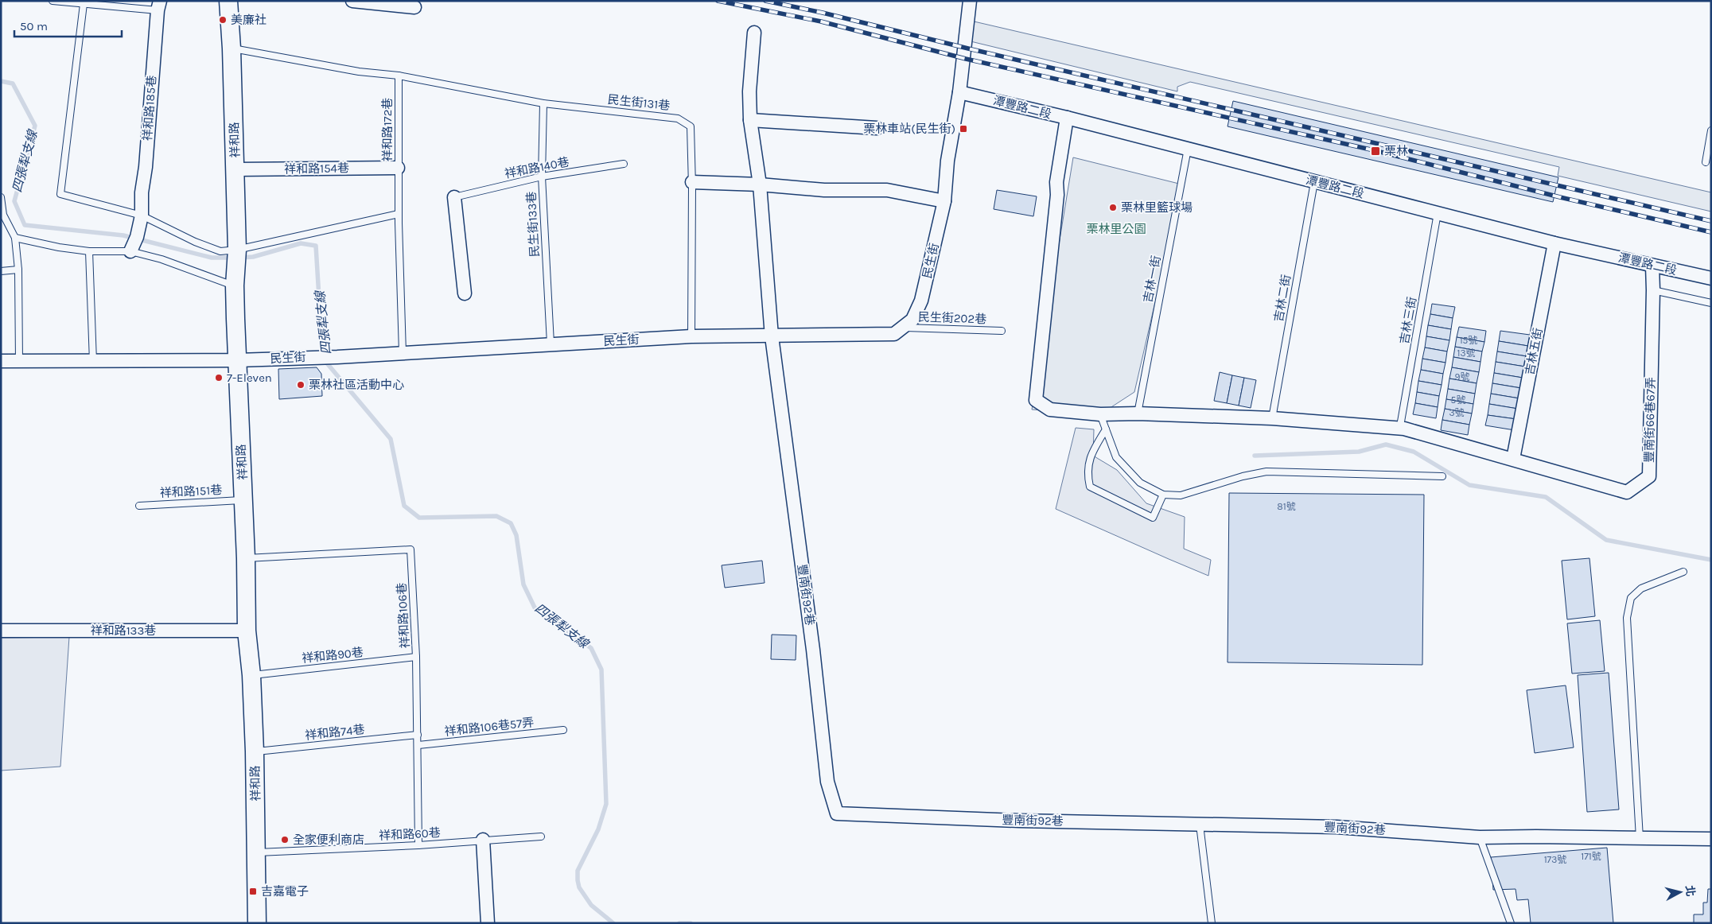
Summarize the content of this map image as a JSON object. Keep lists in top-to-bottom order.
{
  "streets": {
    "street": [
      "潭豐路二段",
      "祥和路185巷",
      "祥和路",
      "祥和路154巷",
      "民生街",
      "吉林五街",
      "豐南街66巷67弄",
      "豐南街92巷",
      "祥和路133巷"
    ],
    "lane": [
      "民生街131巷",
      "祥和路172巷",
      "祥和路140巷",
      "民生街133巷",
      "吉林一街",
      "吉林二街",
      "民生街202巷",
      "吉林三街",
      "祥和路151巷",
      "祥和路106巷",
      "祥和路90巷",
      "祥和路106巷57弄",
      "祥和路74巷",
      "祥和路60巷"
    ]
  },
  "crossings": [
    ["民生街131巷", "祥和路172巷"],
    ["民生街131巷", "民生街133巷"],
    ["民生街131巷", "民生街"],
    ["潭豐路二段", "民生街"],
    ["潭豐路二段", "吉林一街"],
    ["潭豐路二段", "吉林二街"],
    ["潭豐路二段", "吉林三街"],
    ["潭豐路二段", "吉林五街"],
    ["潭豐路二段", "豐南街66巷67弄"],
    ["祥和路172巷", "祥和路154巷"],
    ["祥和路172巷", "民生街"],
    ["祥和路", "祥和路154巷"],
    ["祥和路", "民生街"],
    ["祥和路", "祥和路151巷"],
    ["祥和路", "祥和路106巷"],
    ["祥和路", "祥和路133巷"],
    ["祥和路", "祥和路90巷"],
    ["祥和路", "祥和路74巷"],
    ["祥和路", "祥和路60巷"],
    ["祥和路140巷", "民生街133巷"],
    ["民生街133巷", "民生街"],
    ["民生街", "民生街202巷"],
    ["民生街", "豐南街92巷"],
    ["吉林五街", "豐南街66巷67弄"],
    ["祥和路106巷", "祥和路90巷"],
    ["祥和路106巷", "祥和路106巷57弄"],
    ["祥和路106巷", "祥和路74巷"],
    ["祥和路106巷", "祥和路60巷"]
  ],
  "water": ["四張犁支線"],
  "parks": ["栗林里公園"],
  "places": {
    "other": [
      "美廉社",
      "栗林里籃球場",
      "7-Eleven",
      "栗林社區活動中心",
      "全家便利商店"
    ],
    "transit": ["栗林車站(民生街)", "栗林", "吉嘉電子"]
  },
  "house_numbers": [
    "15號",
    "13號",
    "9號",
    "5號",
    "3號",
    "81號",
    "171號",
    "173號"
  ],
  "scale_bar": "50 m",
  "north": "right"
}
